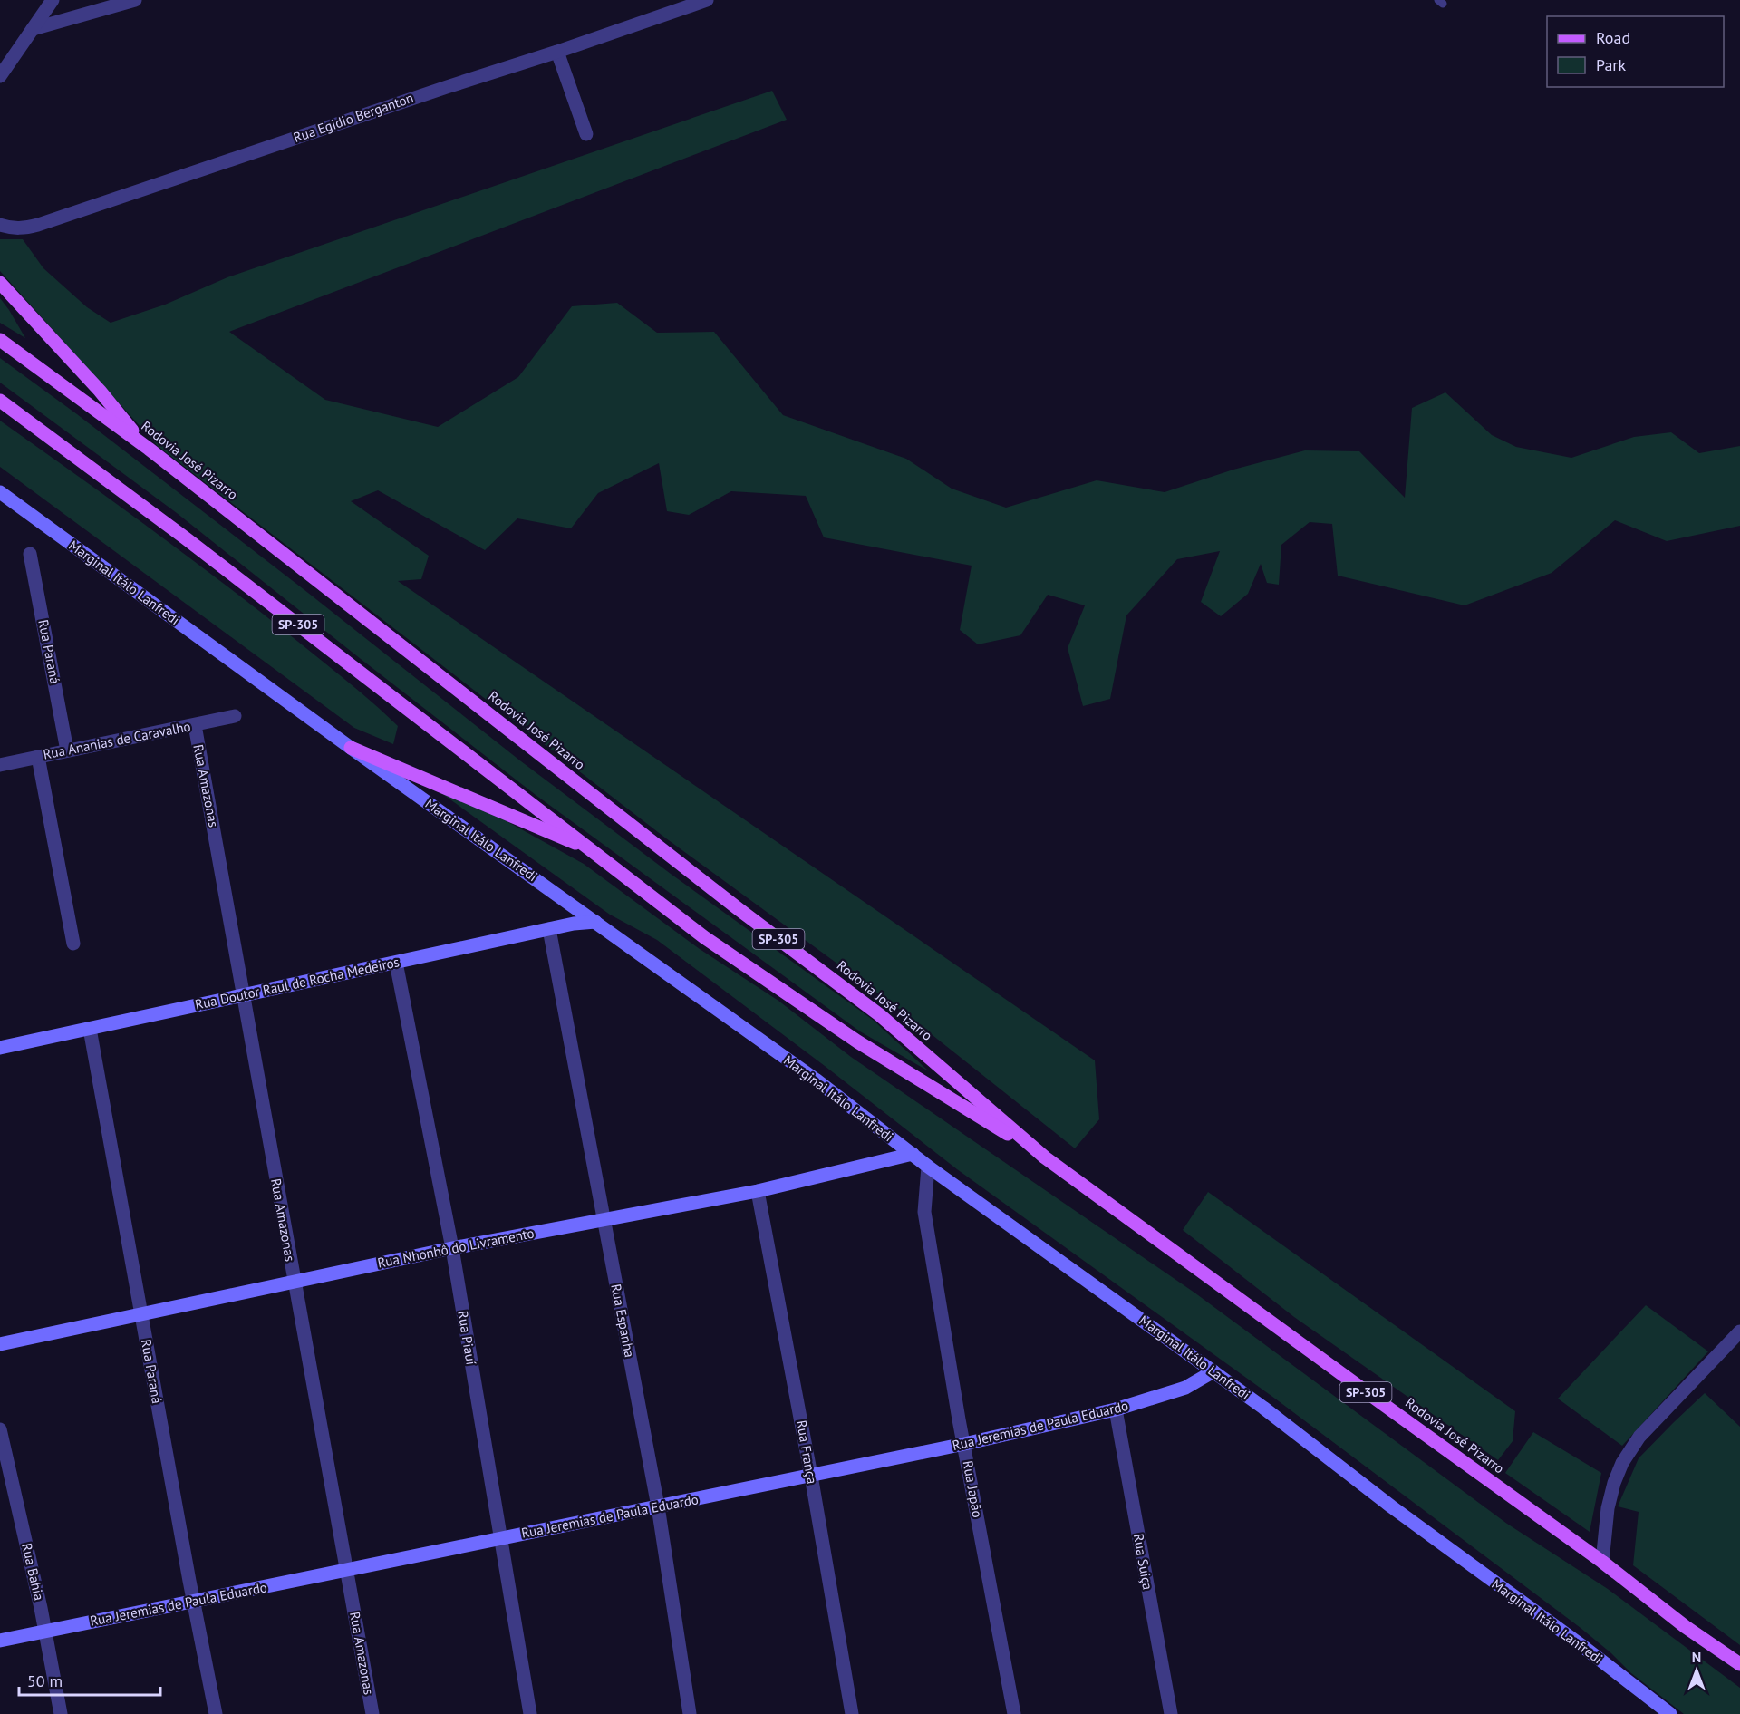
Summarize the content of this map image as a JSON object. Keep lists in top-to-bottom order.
{
  "streets": {
    "main road": ["Rodovia José Pizarro", "SP-305"],
    "street": [
      "Rua Egidio Berganton",
      "Marginal Itálo Lanfredi",
      "Rua Paraná",
      "Rua Ananias de Caravalho",
      "Rua Amazonas",
      "Rua Doutor Raul de Rocha Medeiros",
      "Rua Nhonhô do Livramento",
      "Rua Espanha",
      "Rua Piauí",
      "Rua Jeremias de Paula Eduardo",
      "Rua França",
      "Rua Japão",
      "Rua Suiça",
      "Rua Bahia"
    ]
  },
  "crossings": [
    ["Marginal Itálo Lanfredi", "Rua Doutor Raul de Rocha Medeiros"],
    ["Marginal Itálo Lanfredi", "Rua Nhonhô do Livramento"],
    ["Marginal Itálo Lanfredi", "Rua Jeremias de Paula Eduardo"],
    ["Marginal Itálo Lanfredi", "Rua Japão"],
    ["Rua Paraná", "Rua Ananias de Caravalho"],
    ["Rua Paraná", "Rua Doutor Raul de Rocha Medeiros"],
    ["Rua Paraná", "Rua Nhonhô do Livramento"],
    ["Rua Paraná", "Rua Jeremias de Paula Eduardo"],
    ["Rua Ananias de Caravalho", "Rua Amazonas"],
    ["Rua Amazonas", "Rua Doutor Raul de Rocha Medeiros"],
    ["Rua Amazonas", "Rua Nhonhô do Livramento"],
    ["Rua Amazonas", "Rua Jeremias de Paula Eduardo"],
    ["Rua Doutor Raul de Rocha Medeiros", "Rua Espanha"],
    ["Rua Doutor Raul de Rocha Medeiros", "Rua Piauí"],
    ["Rua Nhonhô do Livramento", "Rua Espanha"],
    ["Rua Nhonhô do Livramento", "Rua Piauí"],
    ["Rua Nhonhô do Livramento", "Rua França"],
    ["Rua Espanha", "Rua Jeremias de Paula Eduardo"],
    ["Rua Piauí", "Rua Jeremias de Paula Eduardo"],
    ["Rua Jeremias de Paula Eduardo", "Rua França"],
    ["Rua Jeremias de Paula Eduardo", "Rua Japão"],
    ["Rua Jeremias de Paula Eduardo", "Rua Suiça"],
    ["Rua Jeremias de Paula Eduardo", "Rua Bahia"]
  ],
  "legend": ["Road", "Park"],
  "scale_bar": "50 m",
  "north": "top"
}
